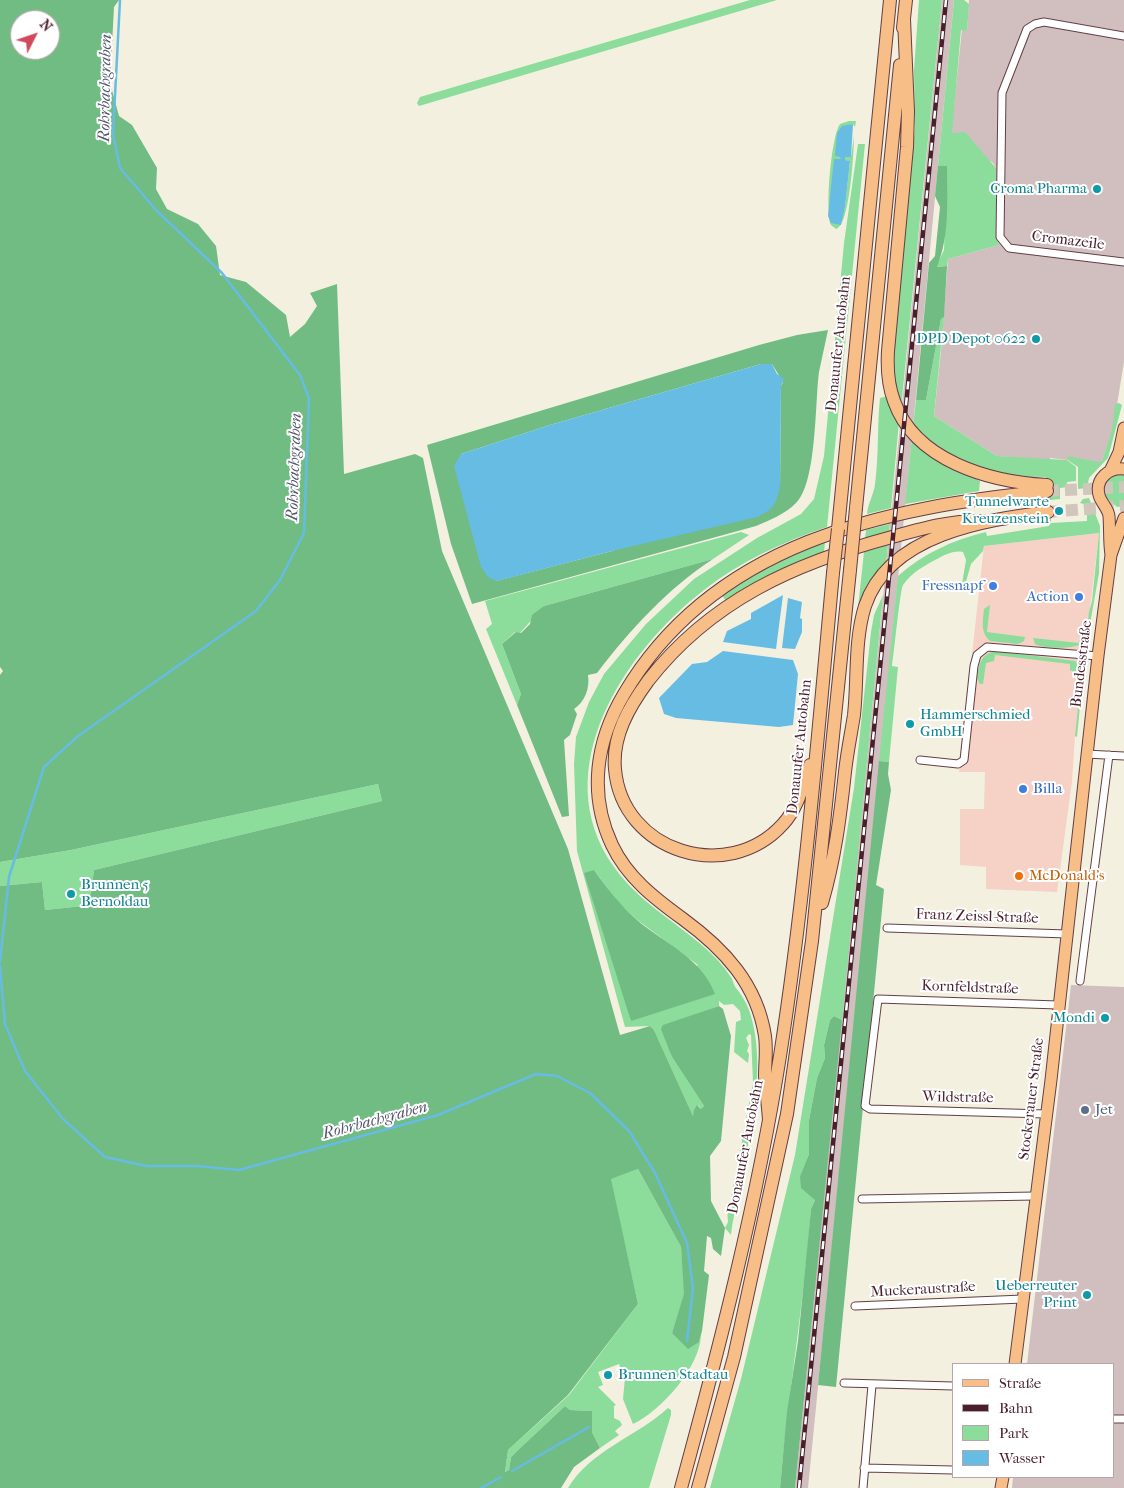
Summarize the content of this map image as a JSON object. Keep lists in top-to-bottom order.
{
  "streets": {
    "highway": ["Donauufer Autobahn"],
    "main road": ["Bundesstraße", "Stockerauer Straße"],
    "street": [
      "Cromazeile",
      "Franz Zeissl-Straße",
      "Kornfeldstraße",
      "Wildstraße",
      "Muckeraustraße"
    ]
  },
  "crossings": [
    ["Bundesstraße", "Stockerauer Straße"],
    ["Franz Zeissl-Straße", "Stockerauer Straße"],
    ["Kornfeldstraße", "Wildstraße"],
    ["Kornfeldstraße", "Stockerauer Straße"],
    ["Wildstraße", "Stockerauer Straße"],
    ["Stockerauer Straße", "Muckeraustraße"]
  ],
  "water": ["Rohrbachgraben"],
  "places": [
    "Croma Pharma",
    "DPD Depot 0622",
    "Tunnelwarte Kreuzenstein",
    "Fressnapf",
    "Action",
    "Hammerschmied GmbH",
    "Billa",
    "McDonald's",
    "Brunnen 5 Bernoldau",
    "Mondi",
    "Jet",
    "Ueberreuter Print",
    "Brunnen Stadtau"
  ],
  "legend": [
    "Straße",
    "Bahn",
    "Park",
    "Wasser"
  ],
  "north": "top right"
}
